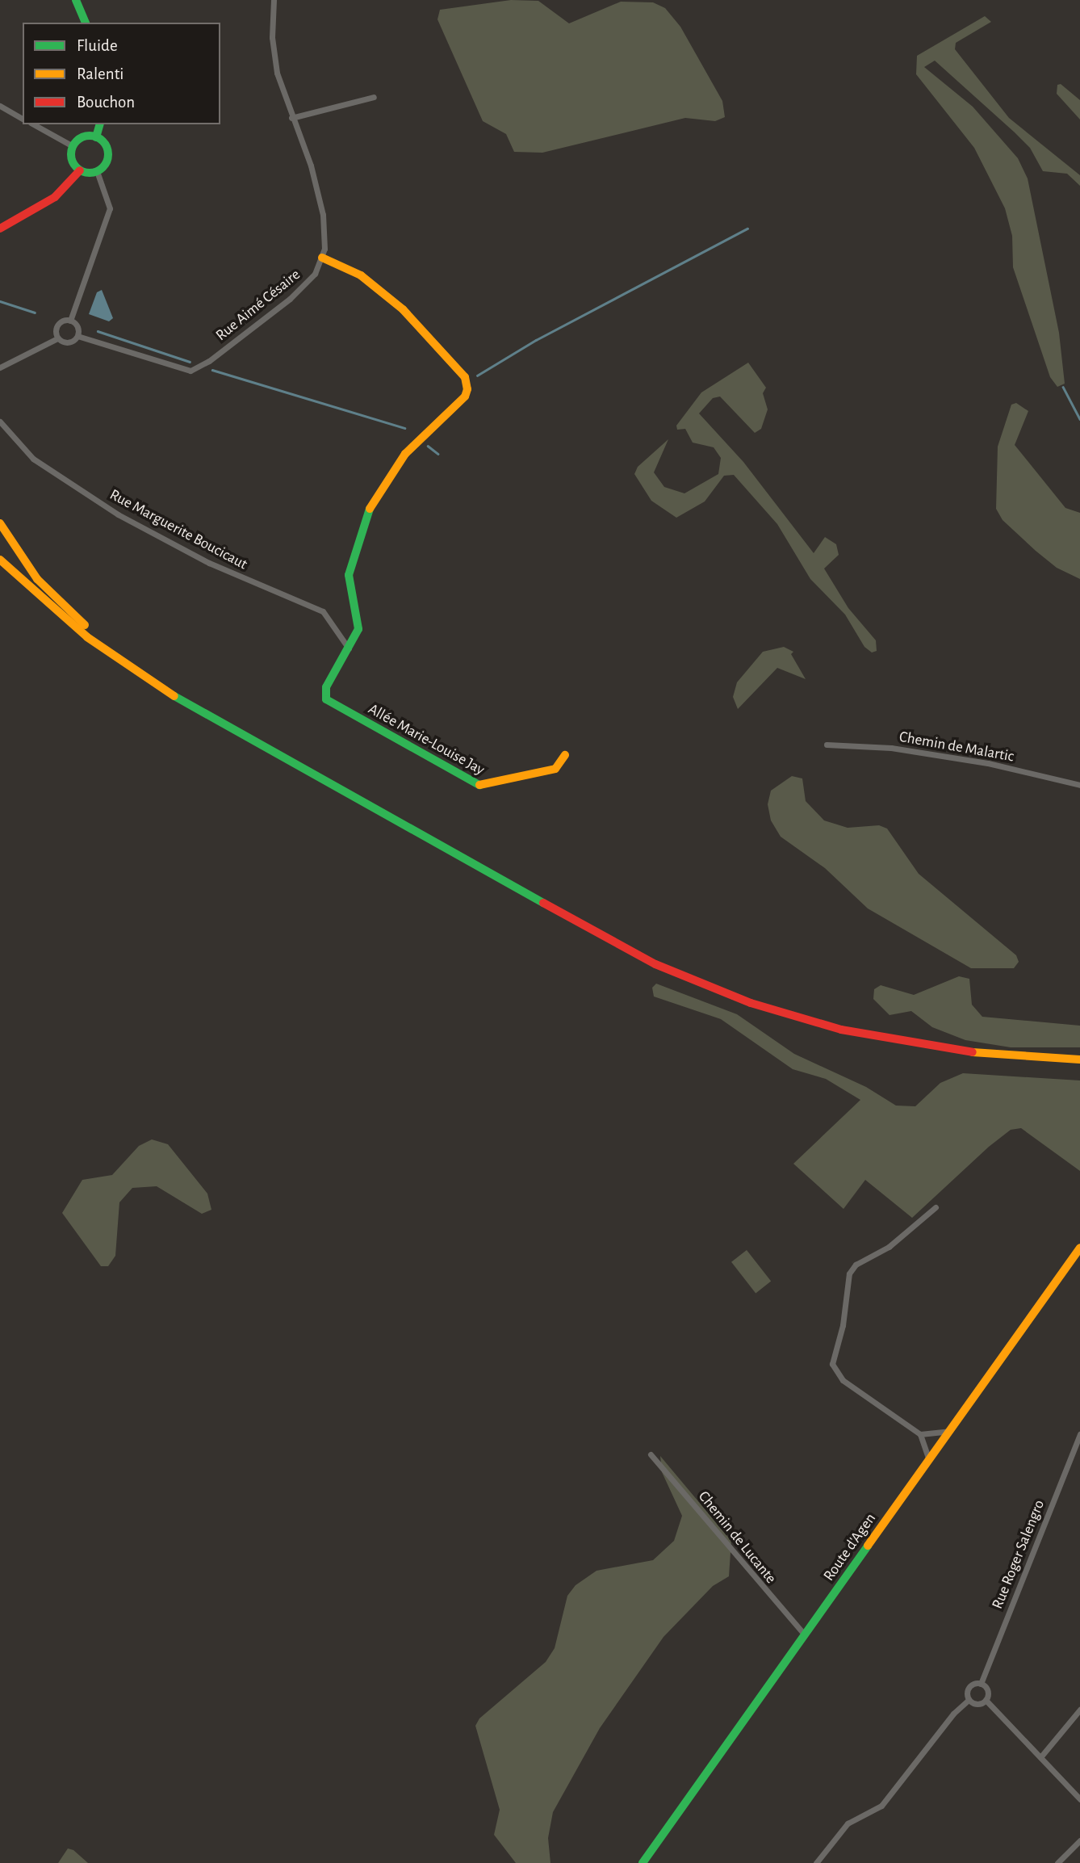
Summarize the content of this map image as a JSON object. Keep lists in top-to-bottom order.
{
  "streets": {
    "main road": ["Allée Marie-Louise Jay", "Route d'Agen"],
    "street": [
      "Rue Aimé Césaire",
      "Rue Marguerite Boucicaut",
      "Chemin de Malartic",
      "Chemin de Lucante",
      "Rue Roger Salengro"
    ]
  },
  "crossings": [
    ["Rue Marguerite Boucicaut", "Allée Marie-Louise Jay"],
    ["Chemin de Lucante", "Route d'Agen"]
  ],
  "legend": ["Fluide", "Ralenti", "Bouchon"]
}
